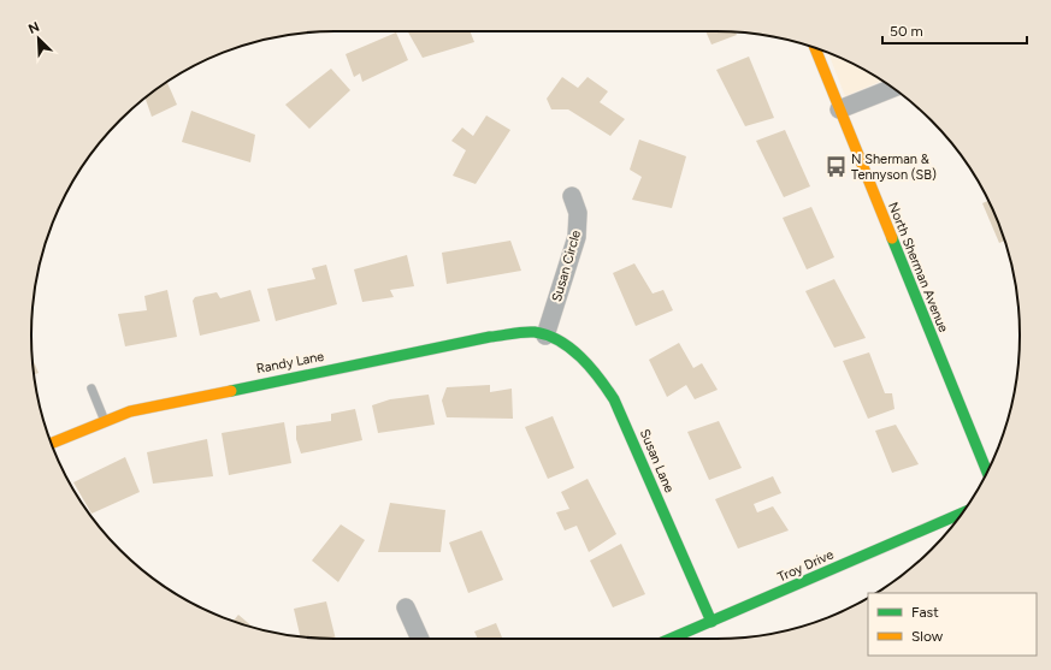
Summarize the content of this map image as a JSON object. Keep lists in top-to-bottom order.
{
  "streets": {
    "street": [
      "Susan Circle",
      "North Sherman Avenue",
      "Randy Lane",
      "Susan Lane",
      "Troy Drive"
    ]
  },
  "crossings": [
    ["Susan Circle", "Randy Lane"],
    ["Susan Circle", "Susan Lane"],
    ["Randy Lane", "Susan Lane"],
    ["Susan Lane", "Troy Drive"]
  ],
  "places": {
    "bus stop": ["N Sherman & Tennyson (SB)"]
  },
  "legend": ["Fast", "Slow"],
  "scale_bar": "50 m",
  "north": "top left"
}
